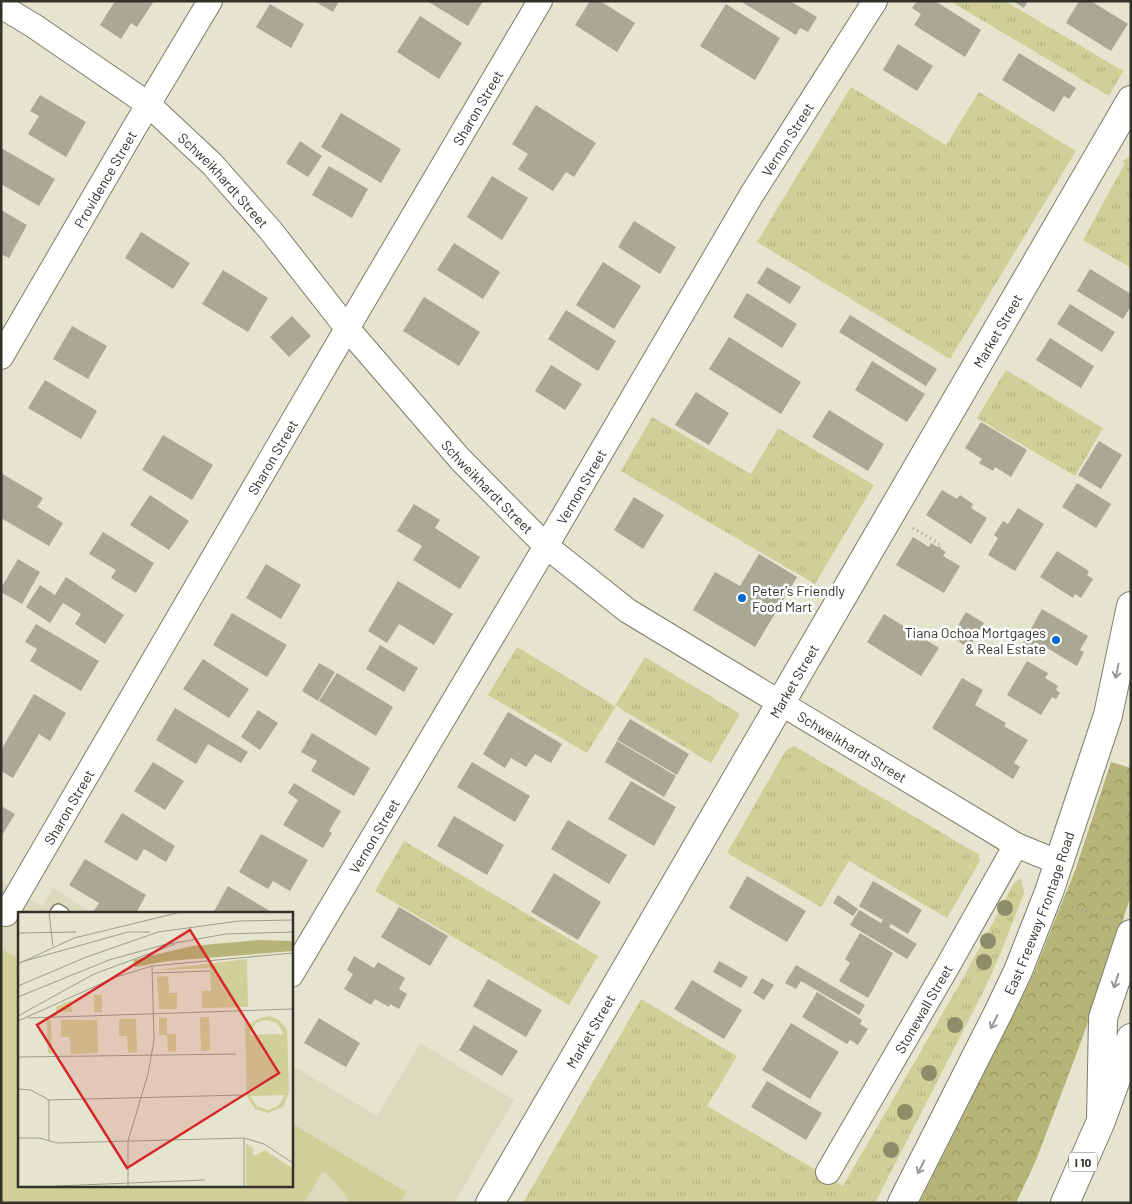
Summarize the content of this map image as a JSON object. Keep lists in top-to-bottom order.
{
  "streets": {
    "main road": ["Market Street", "East Freeway Frontage Road", "I 10"],
    "street": [
      "Sharon Street",
      "Vernon Street",
      "Providence Street",
      "Schweikhardt Street",
      "Stonewall Street"
    ]
  },
  "crossings": [
    ["Sharon Street", "Schweikhardt Street"],
    ["Vernon Street", "Schweikhardt Street"],
    ["Providence Street", "Schweikhardt Street"],
    ["Schweikhardt Street", "Market Street"],
    ["Schweikhardt Street", "East Freeway Frontage Road"],
    ["Schweikhardt Street", "Stonewall Street"]
  ],
  "places": ["Peter's Friendly Food Mart", "Tiana Ochoa Mortgages & Real Estate"]
}
